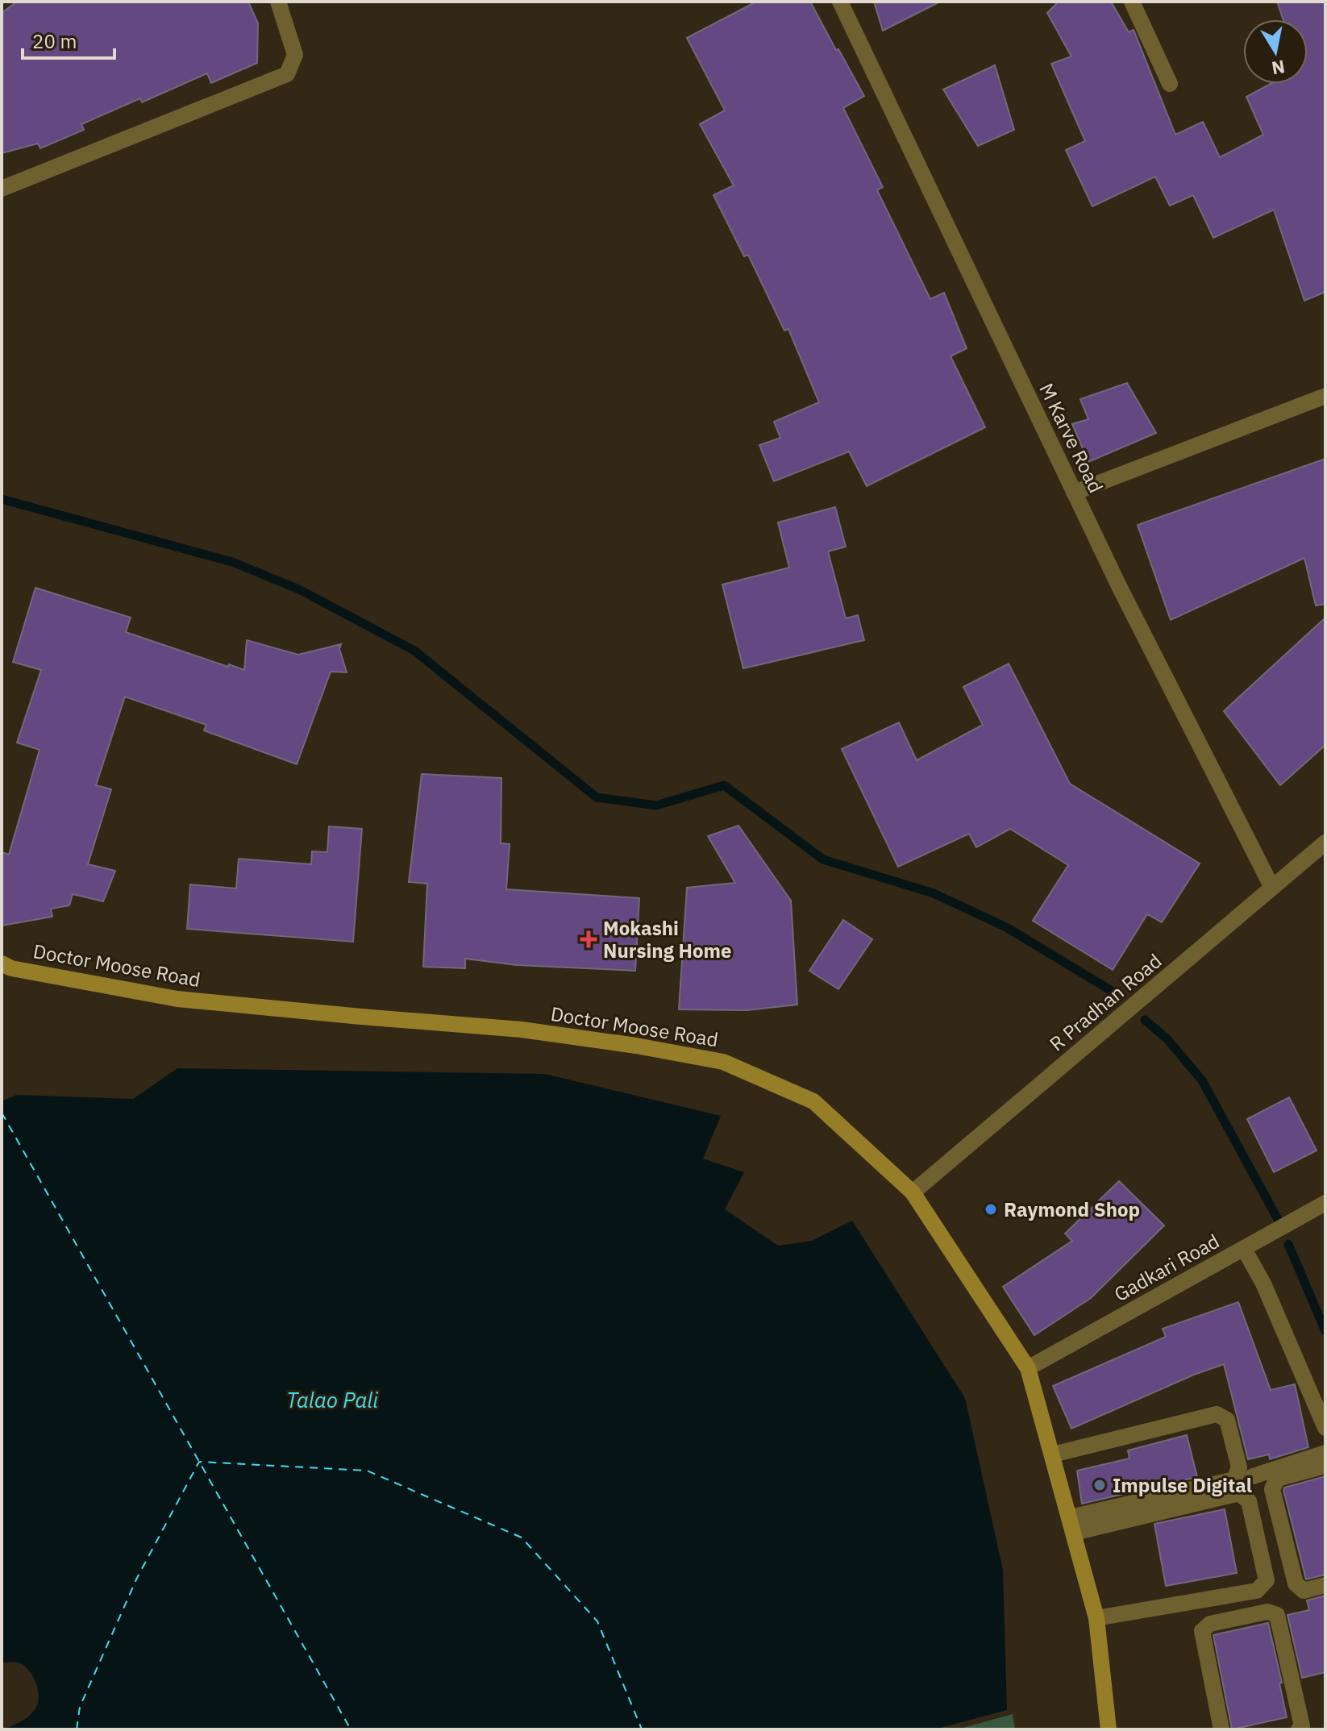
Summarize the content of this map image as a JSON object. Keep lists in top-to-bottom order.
{
  "streets": {
    "main road": ["Doctor Moose Road"],
    "street": ["M Karve Road", "R Pradhan Road", "Gadkari Road"]
  },
  "crossings": [
    ["M Karve Road", "R Pradhan Road"],
    ["Doctor Moose Road", "R Pradhan Road"],
    ["Doctor Moose Road", "Gadkari Road"]
  ],
  "water": ["Talao Pali"],
  "places": {
    "health": ["Mokashi Nursing Home"],
    "other": ["Raymond Shop", "Impulse Digital"]
  },
  "scale_bar": "20 m",
  "north": "bottom"
}
